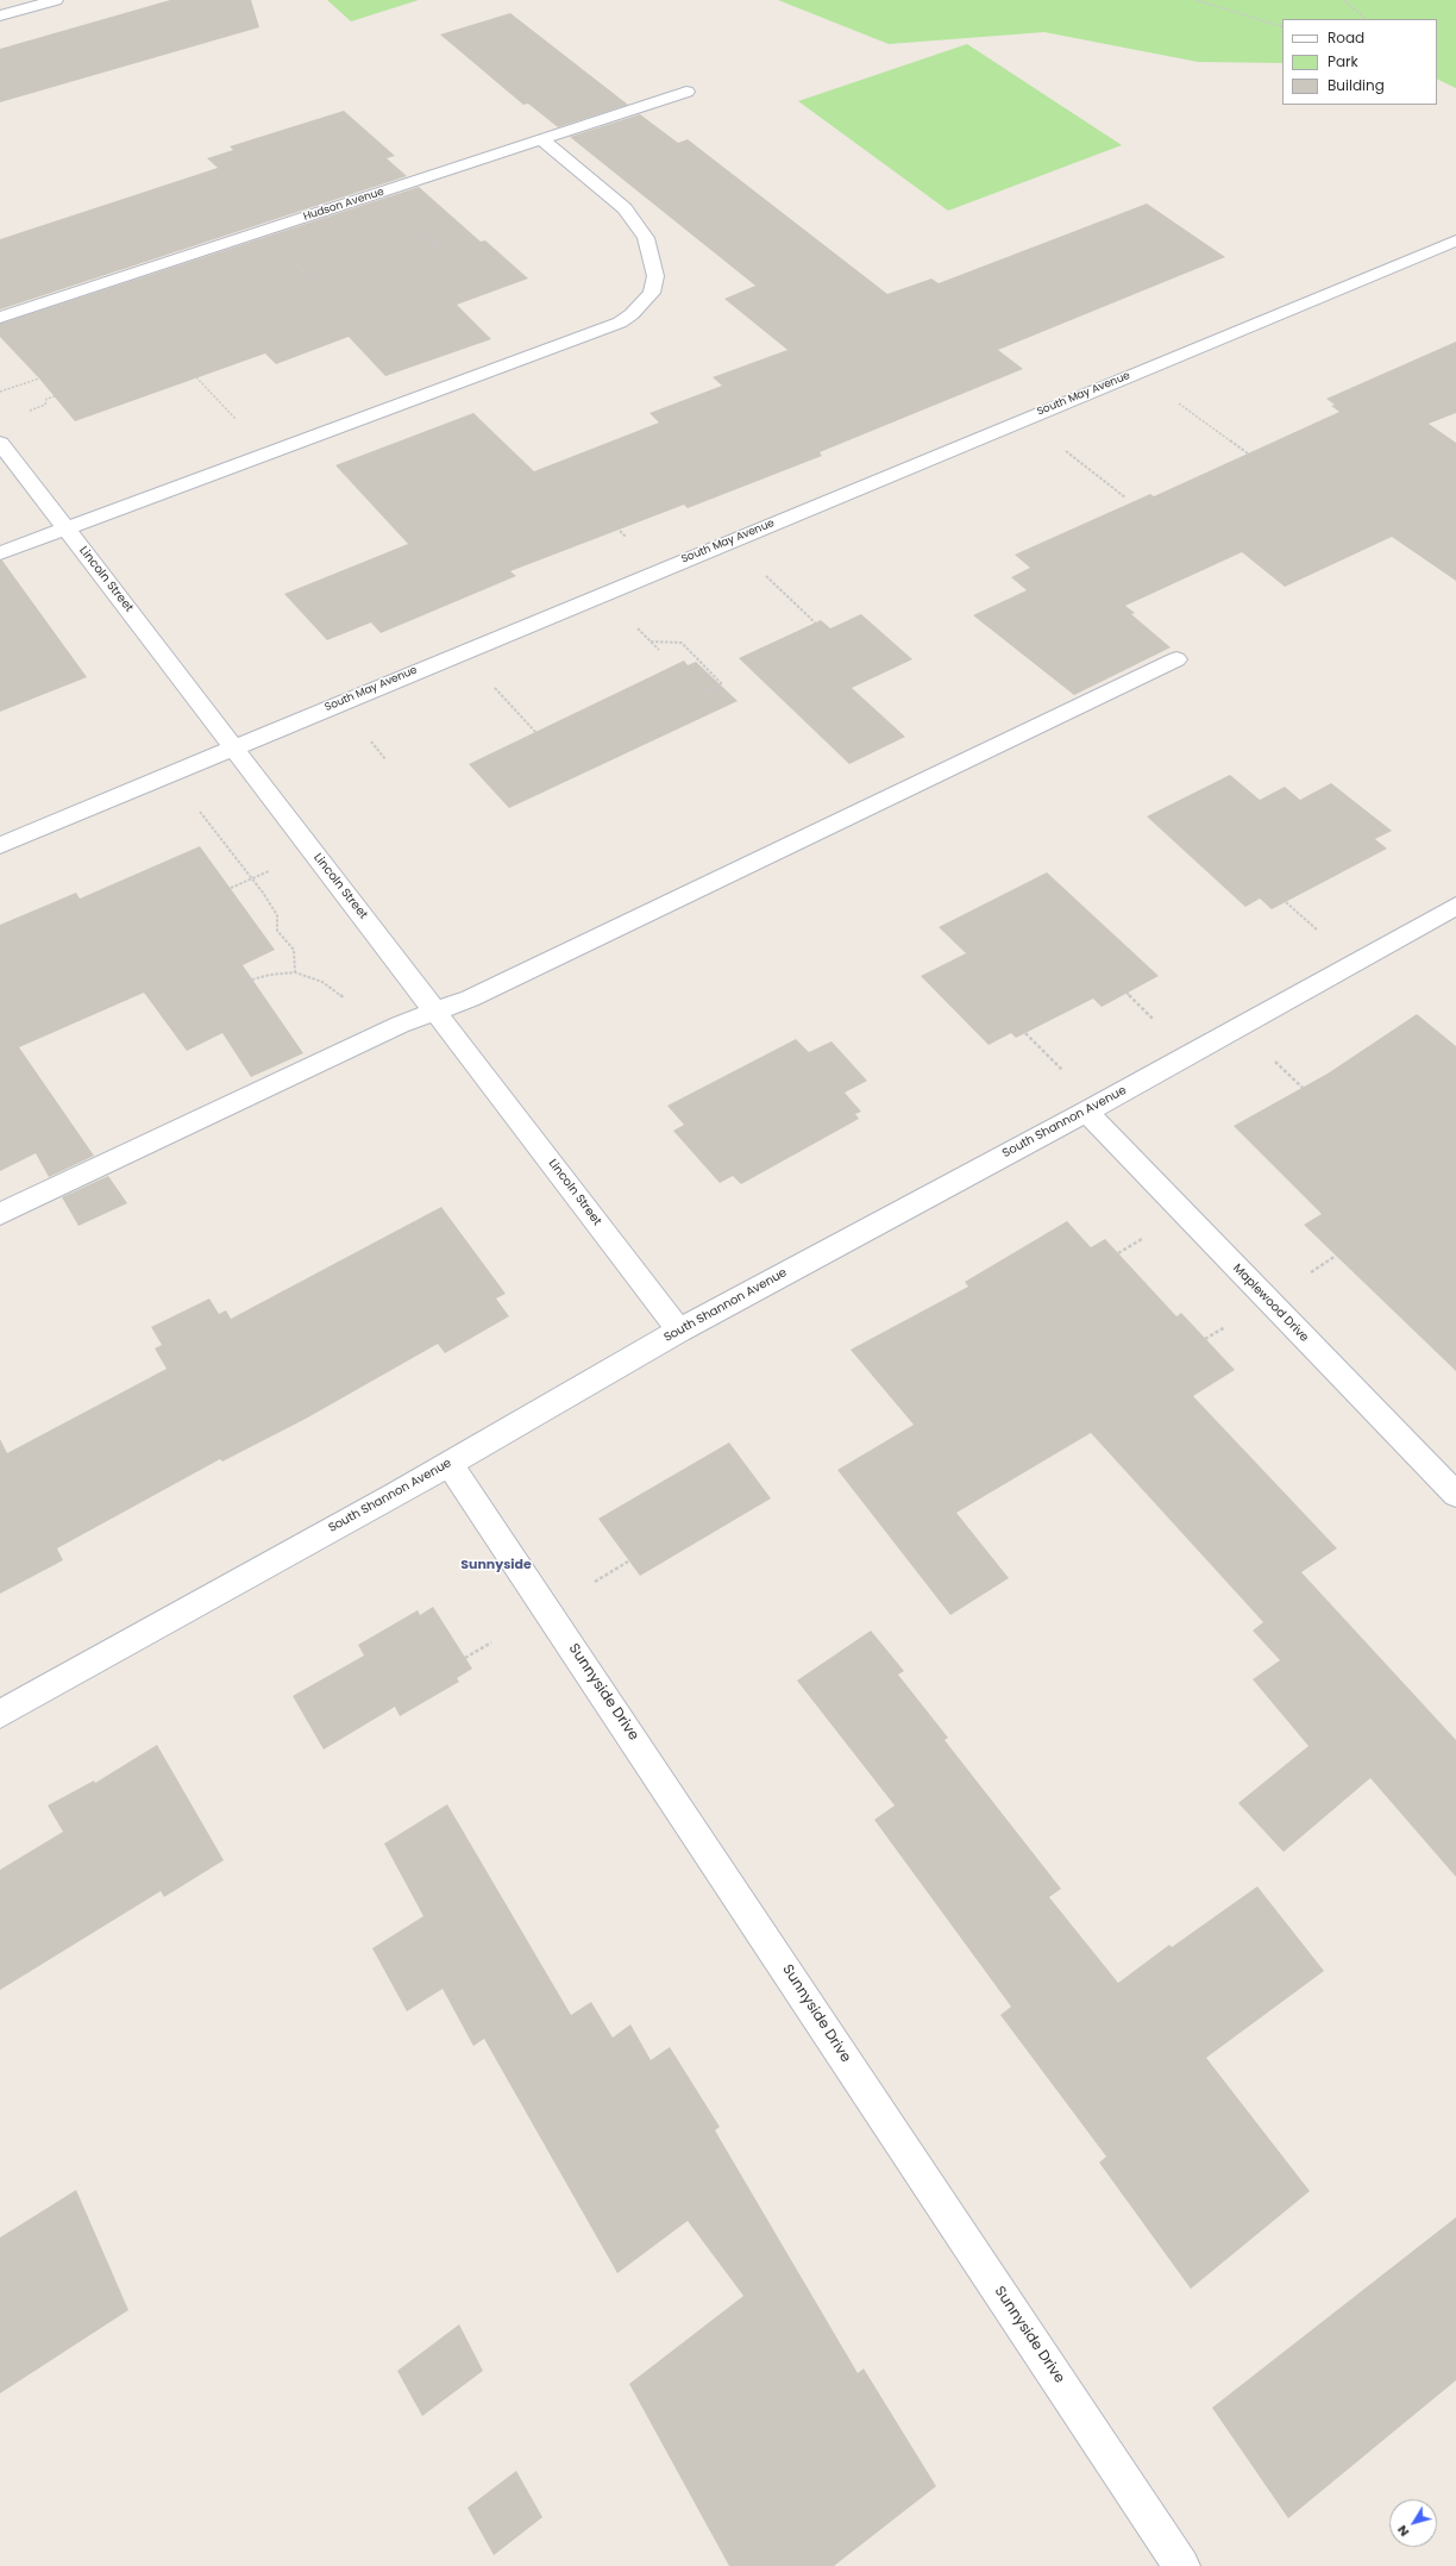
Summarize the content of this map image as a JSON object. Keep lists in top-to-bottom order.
{
  "streets": {
    "street": [
      "Hudson Avenue",
      "South May Avenue",
      "Lincoln Street",
      "South Shannon Avenue",
      "Maplewood Drive",
      "Sunnyside Drive"
    ]
  },
  "crossings": [
    ["South May Avenue", "Lincoln Street"],
    ["Lincoln Street", "South Shannon Avenue"],
    ["South Shannon Avenue", "Maplewood Drive"],
    ["South Shannon Avenue", "Sunnyside Drive"]
  ],
  "districts": ["Sunnyside"],
  "legend": ["Road", "Park", "Building"],
  "north": "bottom left"
}
